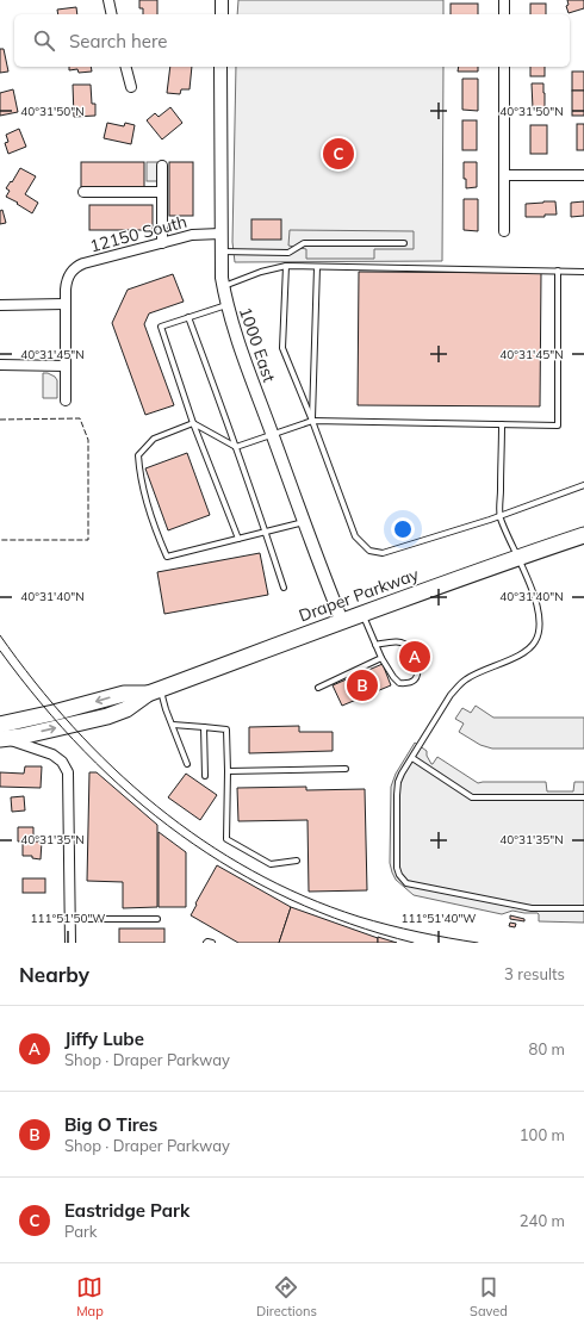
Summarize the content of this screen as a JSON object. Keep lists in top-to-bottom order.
{
  "streets": {
    "main road": ["Draper Parkway"],
    "street": ["12150 South", "1000 East"]
  },
  "crossings": [
    ["12150 South", "1000 East"],
    ["1000 East", "Draper Parkway"]
  ],
  "page": {
    "search": "Search here",
    "pins": ["C", "A", "B"],
    "heading": ["Nearby", "3 results"],
    "list": [
      {
        "mark": "A",
        "name": "Jiffy Lube",
        "note": "Shop · Draper Parkway",
        "value": "80 m"
      },
      {
        "mark": "B",
        "name": "Big O Tires",
        "note": "Shop · Draper Parkway",
        "value": "100 m"
      },
      {
        "mark": "C",
        "name": "Eastridge Park",
        "note": "Park",
        "value": "240 m"
      }
    ],
    "nav": ["Map", "Directions", "Saved"]
  },
  "coordinates": [
    "40°31'50\"N",
    "40°31'45\"N",
    "40°31'40\"N",
    "40°31'35\"N",
    "111°51'50\"W",
    "111°51'40\"W"
  ]
}
